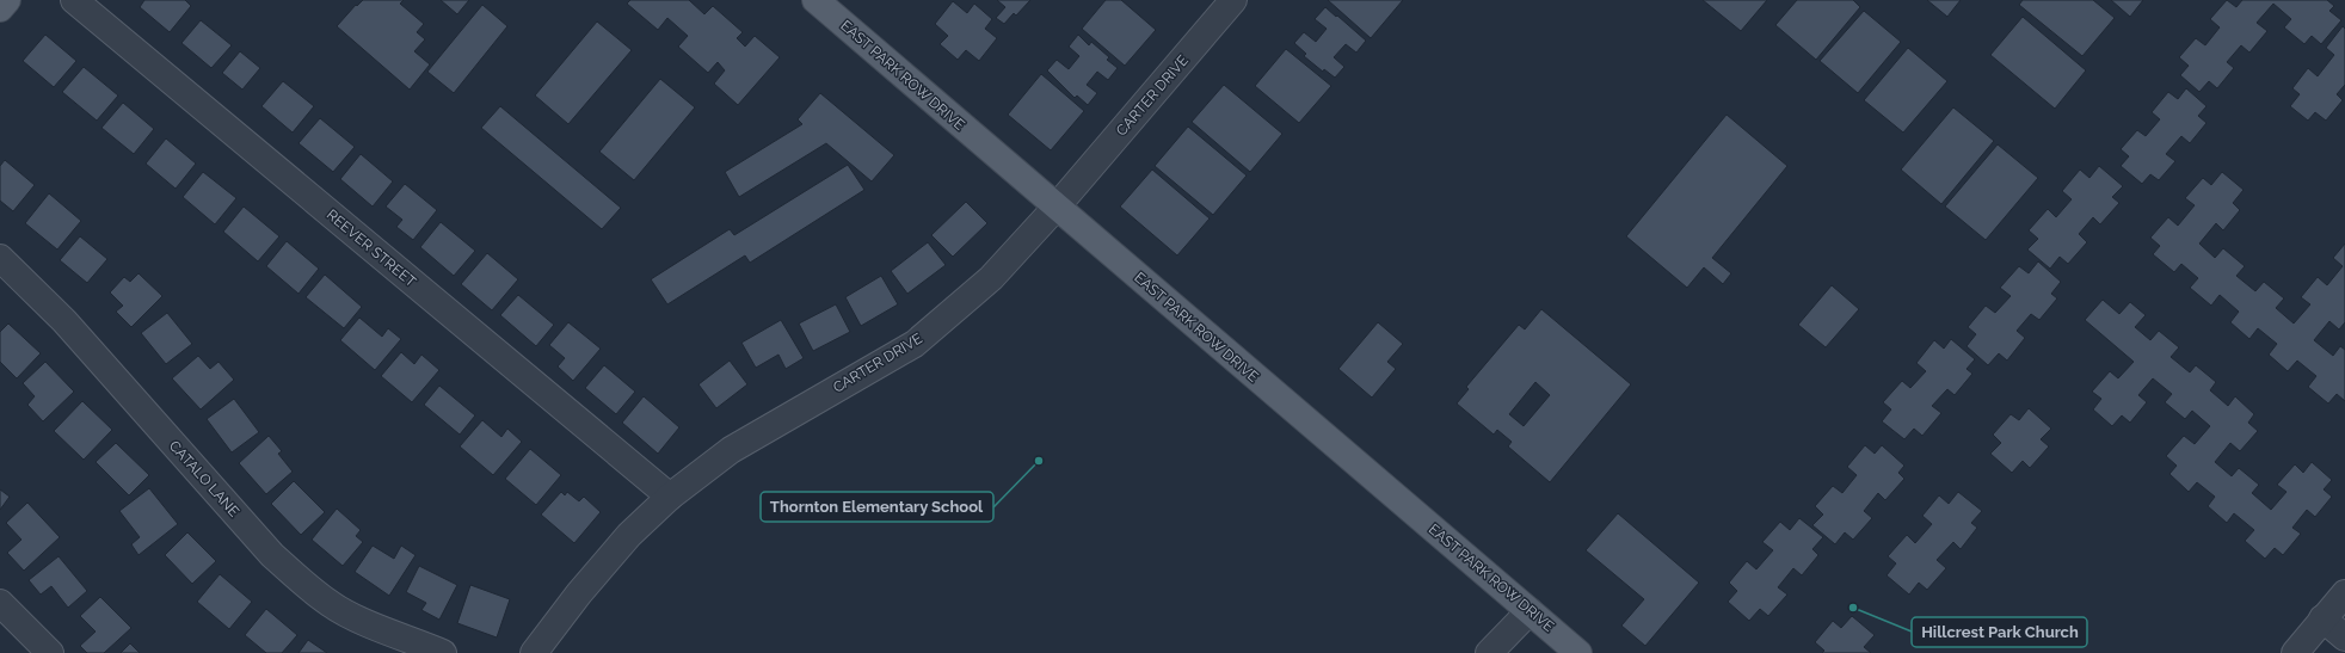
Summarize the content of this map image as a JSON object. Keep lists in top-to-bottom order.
{
  "streets": {
    "main road": ["EAST PARK ROW DRIVE"],
    "street": ["CARTER DRIVE", "REEVER STREET", "CATALO LANE"]
  },
  "crossings": [
    ["EAST PARK ROW DRIVE", "CARTER DRIVE"],
    ["CARTER DRIVE", "REEVER STREET"]
  ],
  "places": ["Thornton Elementary School", "Hillcrest Park Church"]
}
